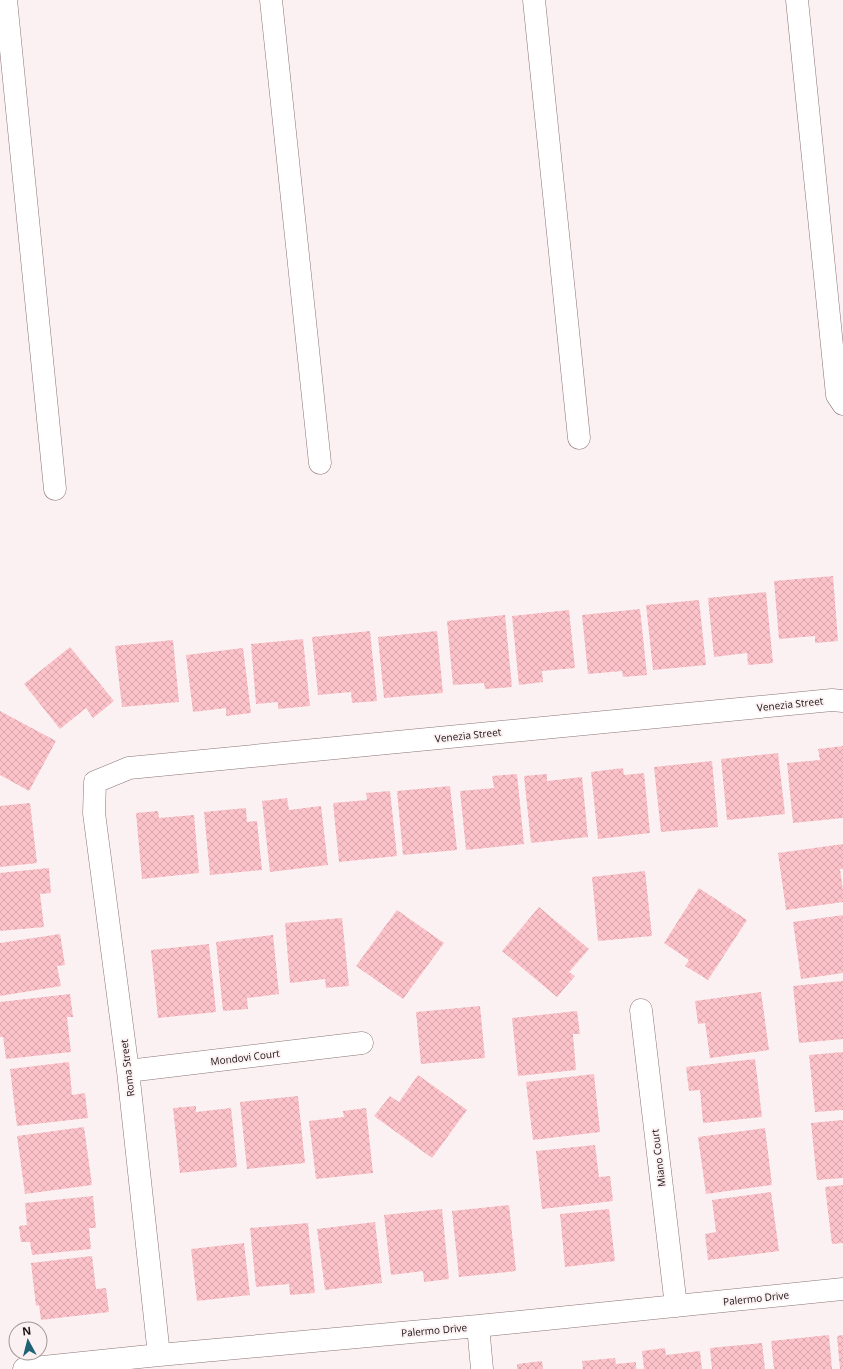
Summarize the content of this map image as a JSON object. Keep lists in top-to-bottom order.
{
  "streets": {
    "street": [
      "Venezia Street",
      "Mondovi Court",
      "Roma Street",
      "Miano Court",
      "Palermo Drive"
    ]
  },
  "crossings": [
    ["Venezia Street", "Roma Street"],
    ["Mondovi Court", "Roma Street"],
    ["Roma Street", "Palermo Drive"],
    ["Miano Court", "Palermo Drive"]
  ],
  "north": "top"
}
